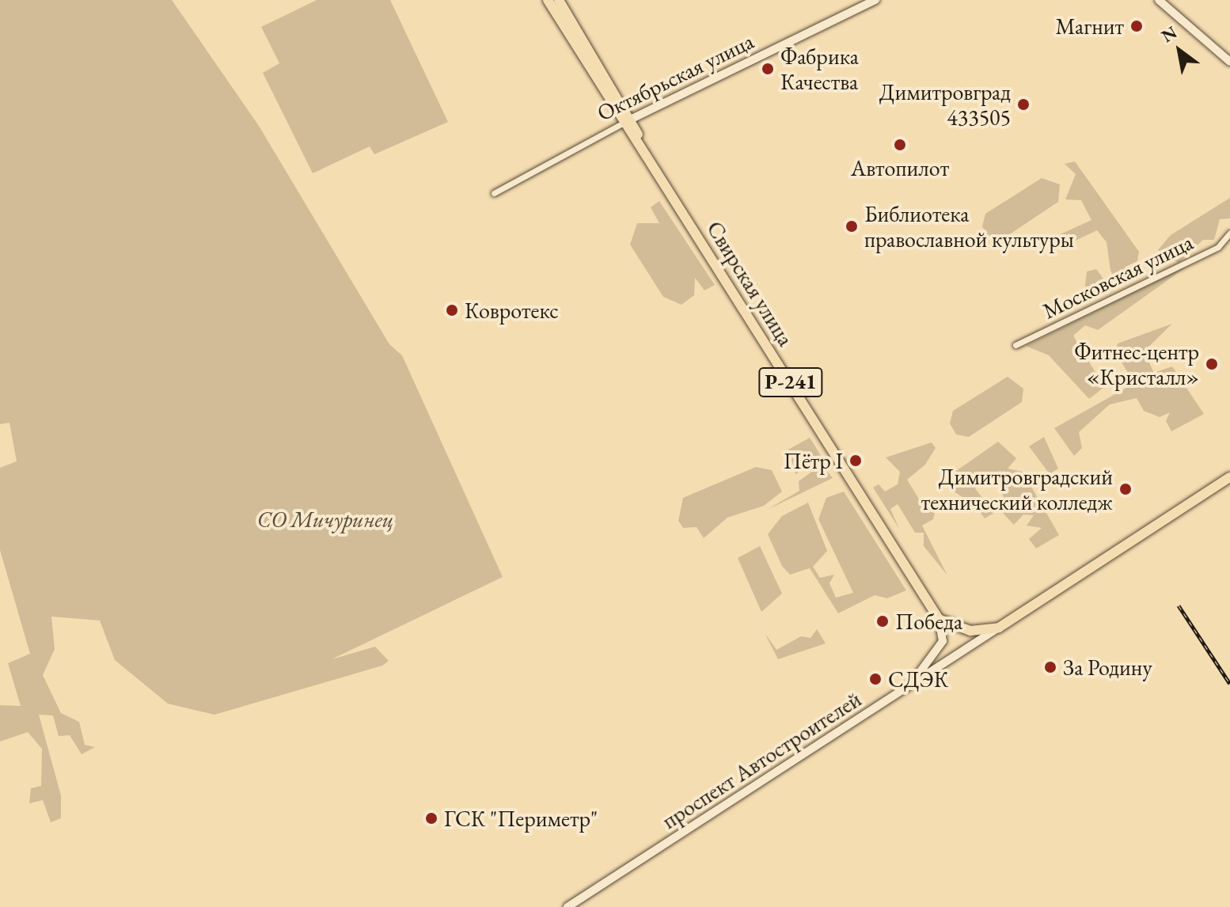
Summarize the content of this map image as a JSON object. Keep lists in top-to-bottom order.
{
  "streets": {
    "highway": ["Свирская улица", "Р-241", "проспект Автостроителей"],
    "main road": ["Октябрьская улица"],
    "street": ["Московская улица"]
  },
  "crossings": [
    ["Октябрьская улица", "Свирская улица"],
    ["Октябрьская улица", "Р-241"],
    ["Свирская улица", "Р-241"]
  ],
  "parks": ["СО Мичуринец"],
  "places": [
    "Магнит",
    "Фабрика Качества",
    "Димитровград 433505",
    "Автопилот",
    "Библиотека православной культуры",
    "Ковротекс",
    "Фитнес-центр «Кристалл»",
    "Пётр I",
    "Димитровградский технический колледж",
    "Победа",
    "За Родину",
    "СДЭК",
    "ГСК \"Периметр\""
  ],
  "north": "top left"
}
